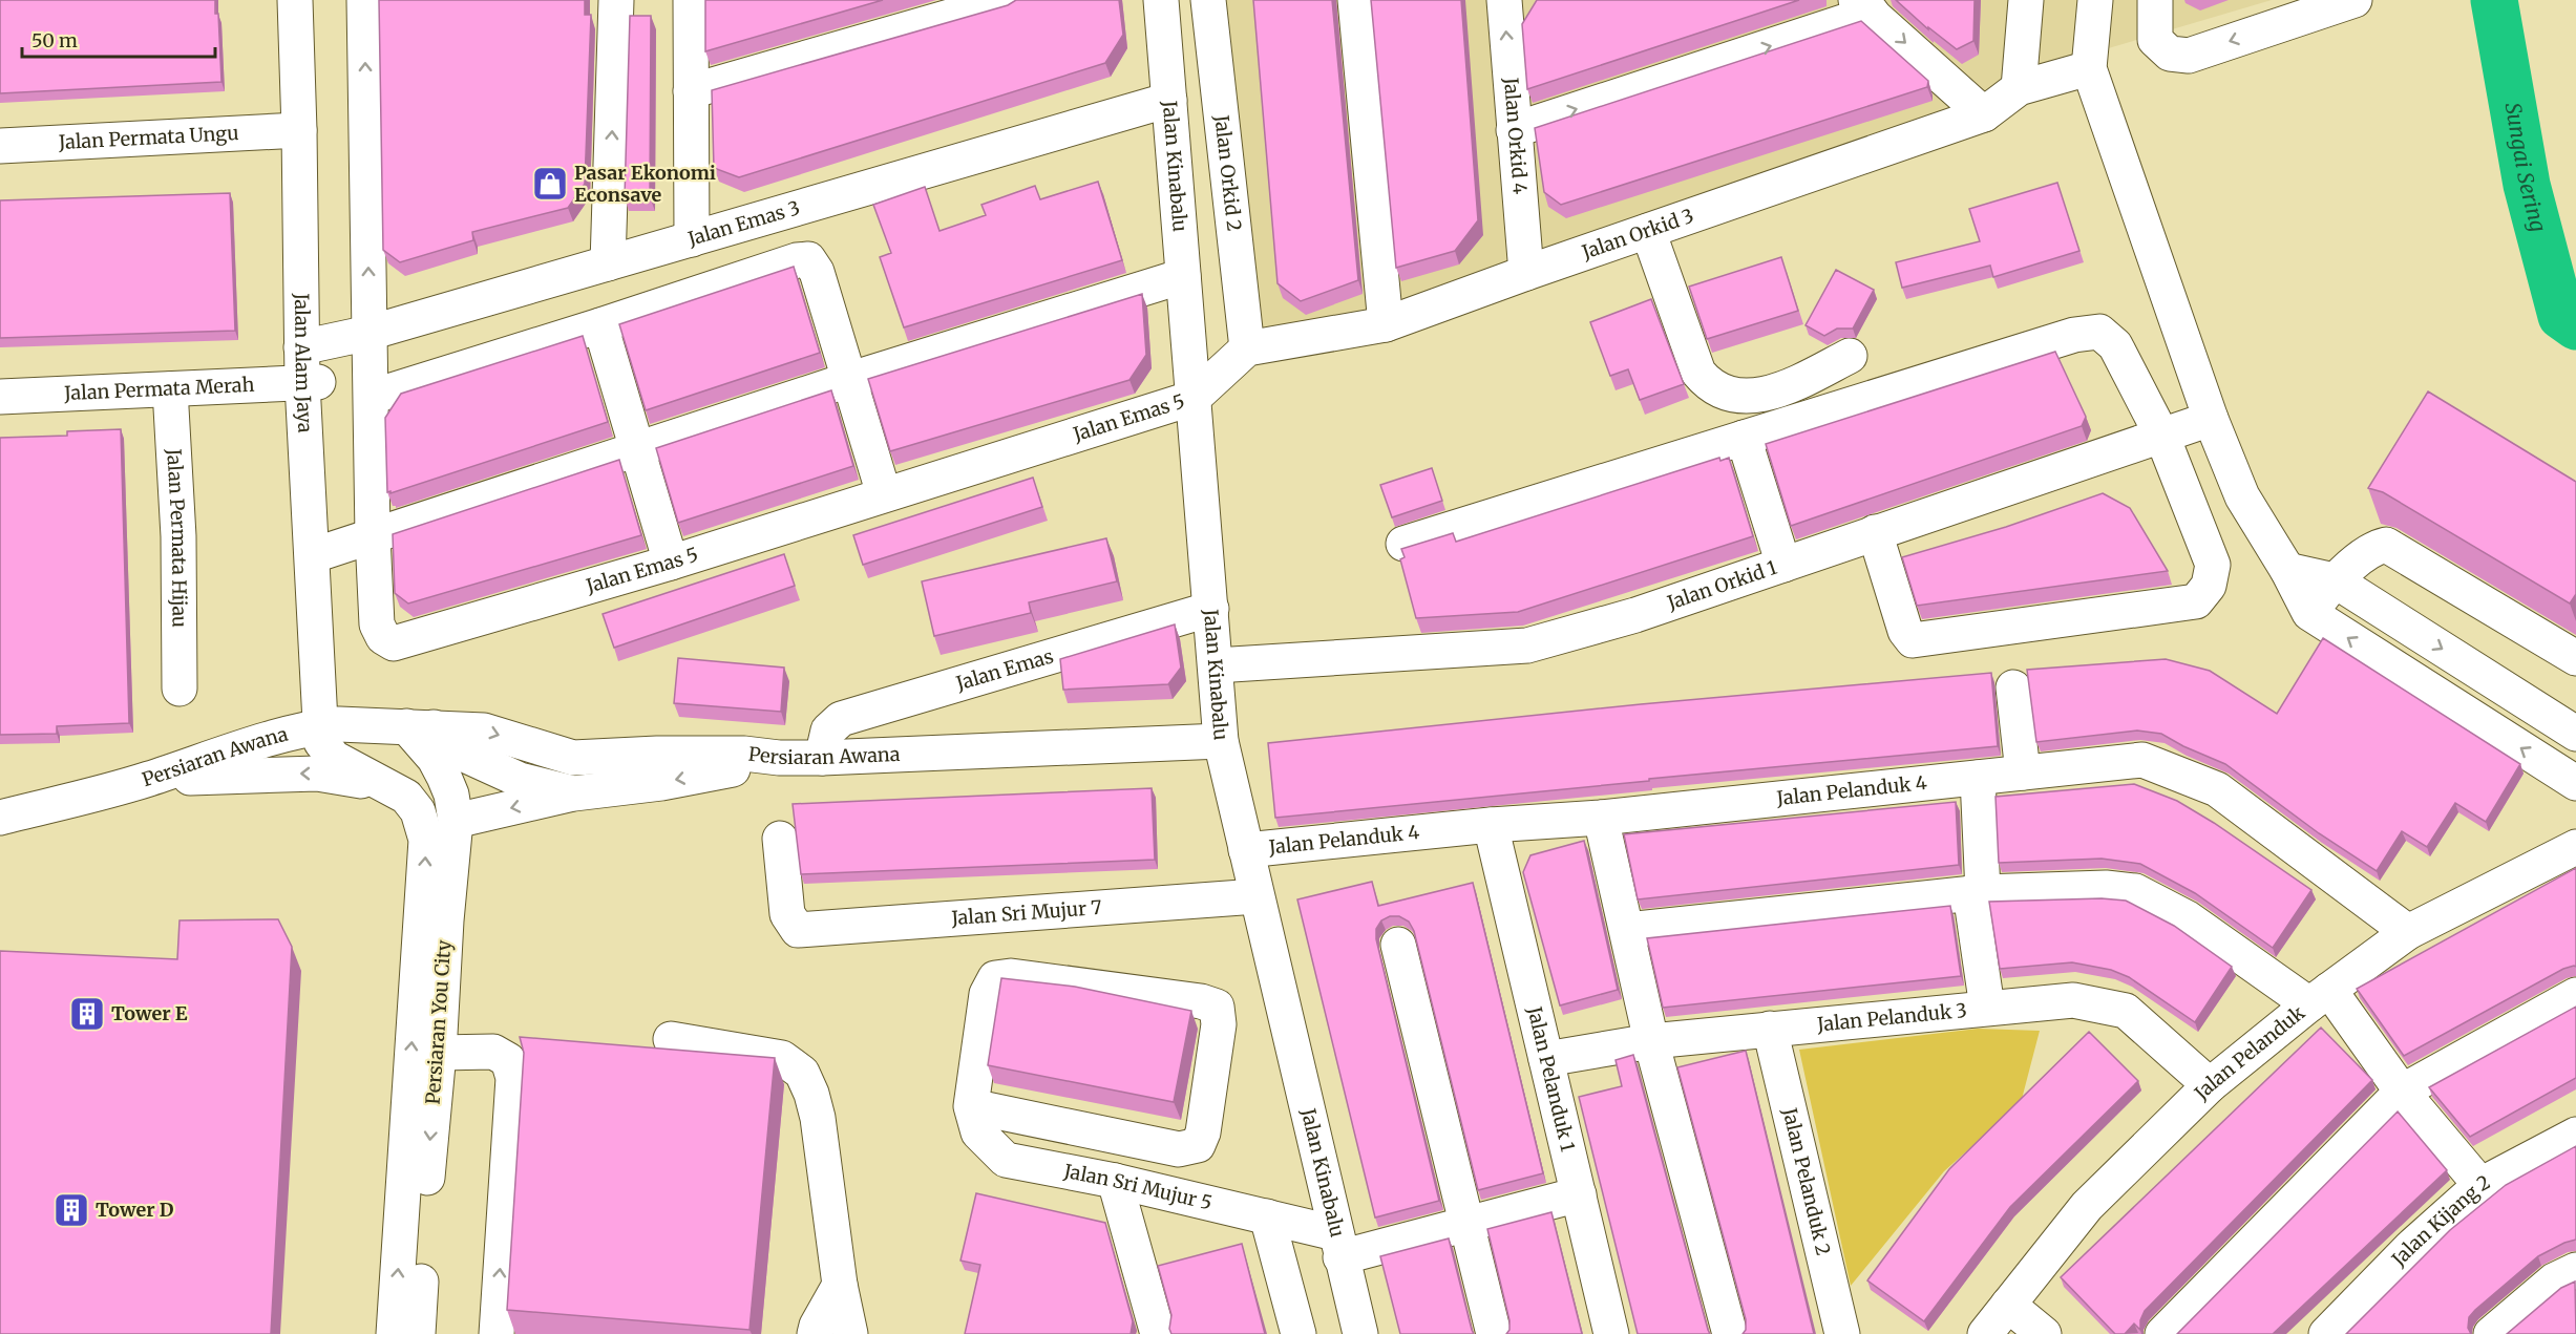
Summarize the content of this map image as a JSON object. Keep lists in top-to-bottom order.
{
  "streets": {
    "street": [
      "Jalan Orkid 4",
      "Jalan Permata Ungu",
      "Jalan Kinabalu",
      "Jalan Orkid 2",
      "Jalan Emas 3",
      "Jalan Orkid 3",
      "Jalan Alam Jaya",
      "Jalan Permata Merah",
      "Jalan Emas 5",
      "Jalan Permata Hijau",
      "Jalan Orkid 1",
      "Jalan Emas",
      "Persiaran Awana",
      "Jalan Pelanduk 4",
      "Jalan Sri Mujur 7",
      "Jalan Pelanduk 3",
      "Persiaran You City",
      "Jalan Pelanduk",
      "Jalan Pelanduk 1",
      "Jalan Pelanduk 2",
      "Jalan Sri Mujur 5",
      "Jalan Kijang 2"
    ]
  },
  "crossings": [
    ["Jalan Orkid 4", "Jalan Orkid 3"],
    ["Jalan Permata Ungu", "Jalan Alam Jaya"],
    ["Jalan Kinabalu", "Jalan Emas 3"],
    ["Jalan Kinabalu", "Jalan Emas 5"],
    ["Jalan Kinabalu", "Jalan Orkid 1"],
    ["Jalan Kinabalu", "Jalan Emas"],
    ["Jalan Kinabalu", "Persiaran Awana"],
    ["Jalan Kinabalu", "Jalan Pelanduk 4"],
    ["Jalan Kinabalu", "Jalan Sri Mujur 7"],
    ["Jalan Kinabalu", "Jalan Sri Mujur 5"],
    ["Jalan Orkid 2", "Jalan Orkid 3"],
    ["Jalan Emas 3", "Jalan Alam Jaya"],
    ["Jalan Emas 3", "Jalan Emas 5"],
    ["Jalan Alam Jaya", "Jalan Permata Merah"],
    ["Jalan Alam Jaya", "Persiaran Awana"],
    ["Jalan Alam Jaya", "Persiaran You City"],
    ["Jalan Permata Merah", "Jalan Permata Hijau"],
    ["Jalan Emas", "Persiaran Awana"],
    ["Persiaran Awana", "Persiaran You City"],
    ["Jalan Pelanduk 4", "Jalan Pelanduk"],
    ["Jalan Pelanduk 4", "Jalan Pelanduk 1"],
    ["Jalan Pelanduk 3", "Jalan Pelanduk"],
    ["Jalan Pelanduk 3", "Jalan Pelanduk 1"],
    ["Jalan Pelanduk 3", "Jalan Pelanduk 2"]
  ],
  "water": ["Sungai Sering"],
  "places": {
    "shop": ["Pasar Ekonomi Econsave"],
    "building": ["Tower E", "Tower D"]
  },
  "scale_bar": "50 m"
}
